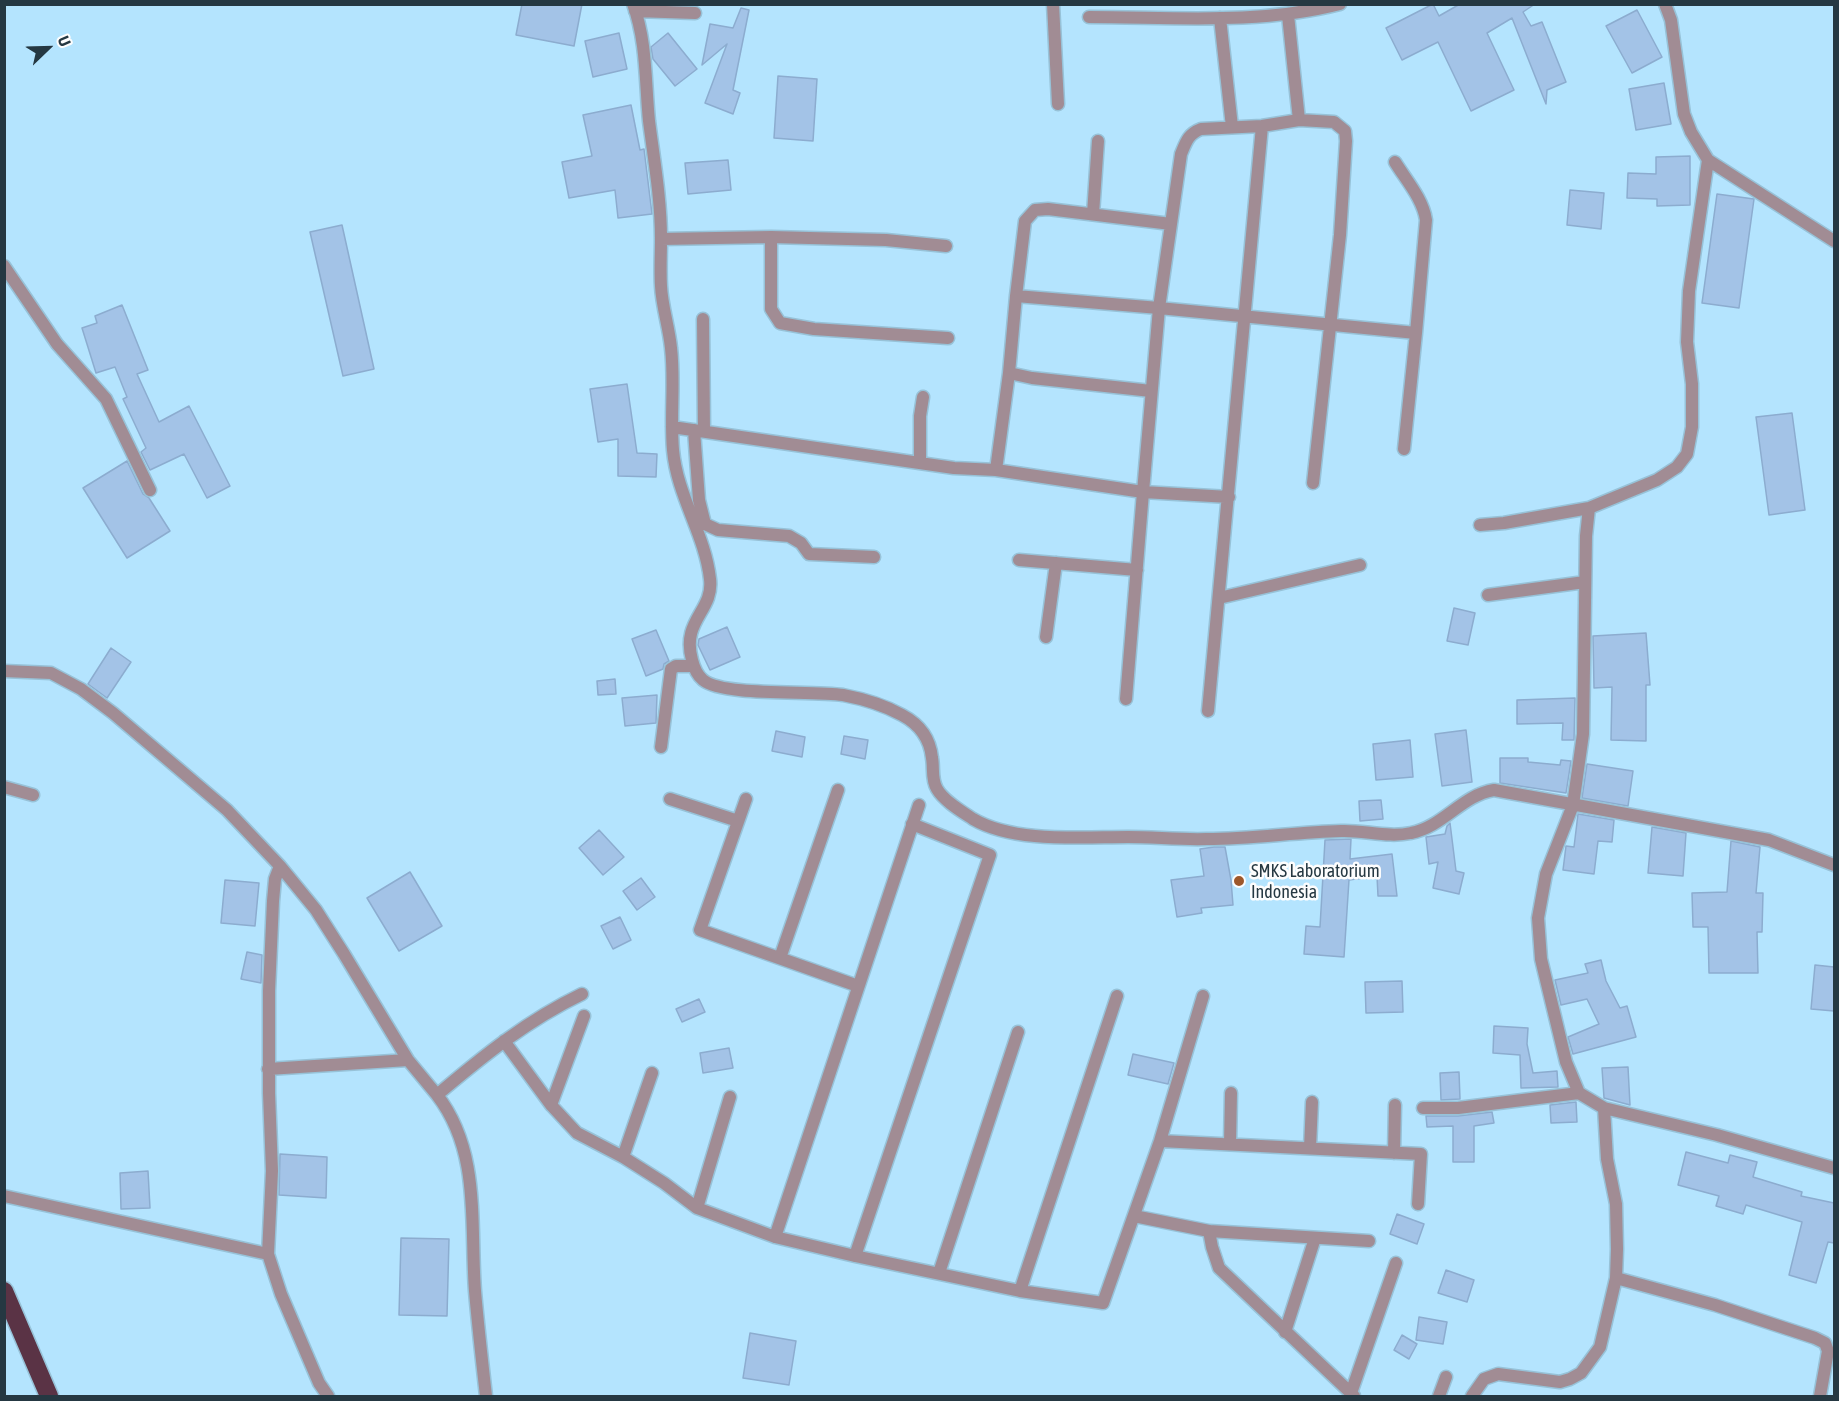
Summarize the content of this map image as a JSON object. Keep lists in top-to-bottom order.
{
  "places": ["SMKS Laboratorium Indonesia"],
  "north": "top right"
}
